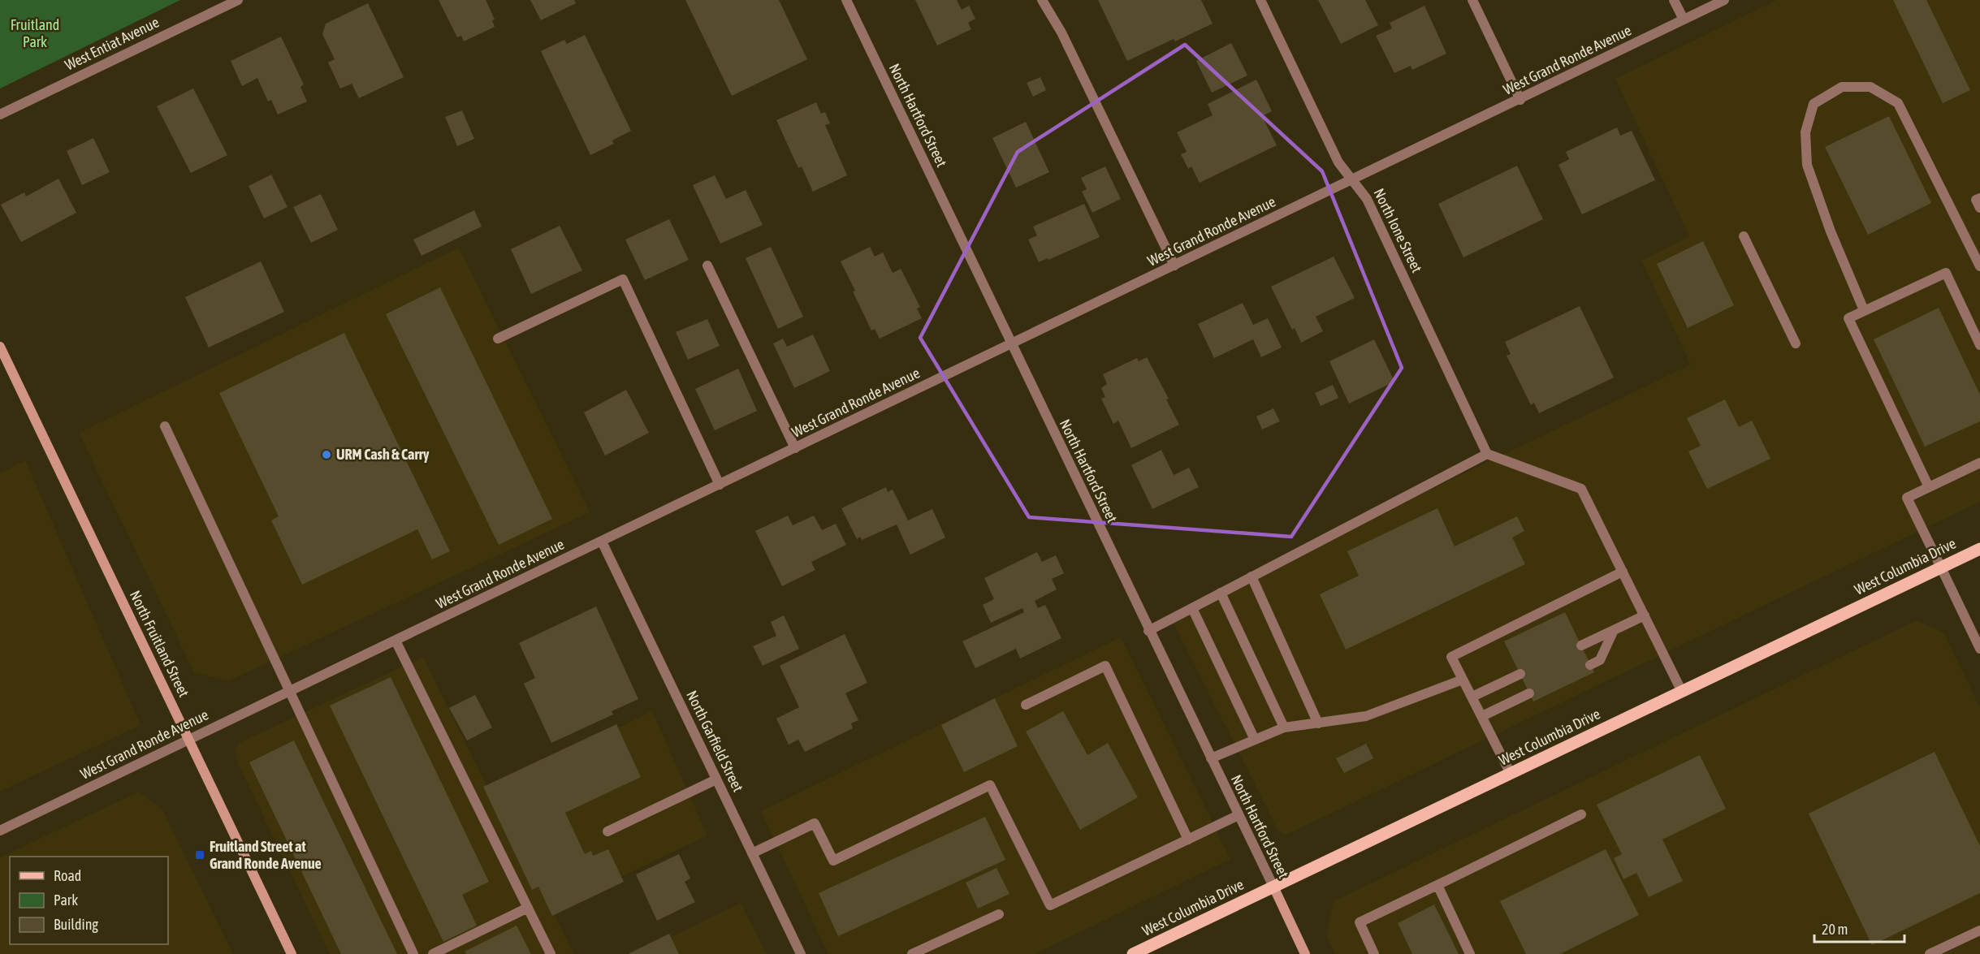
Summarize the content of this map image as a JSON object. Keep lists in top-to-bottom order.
{
  "streets": {
    "main road": ["West Columbia Drive"],
    "street": [
      "West Entiat Avenue",
      "West Grand Ronde Avenue",
      "North Hartford Street",
      "North Ione Street",
      "North Fruitland Street",
      "North Garfield Street"
    ]
  },
  "crossings": [
    ["West Grand Ronde Avenue", "North Hartford Street"],
    ["West Grand Ronde Avenue", "North Ione Street"],
    ["West Grand Ronde Avenue", "North Fruitland Street"],
    ["West Grand Ronde Avenue", "North Garfield Street"],
    ["North Hartford Street", "West Columbia Drive"]
  ],
  "parks": ["Fruitland Park"],
  "places": {
    "other": ["URM Cash & Carry"],
    "transit": ["Fruitland Street at Grand Ronde Avenue"]
  },
  "legend": ["Road", "Park", "Building"],
  "scale_bar": "20 m"
}
